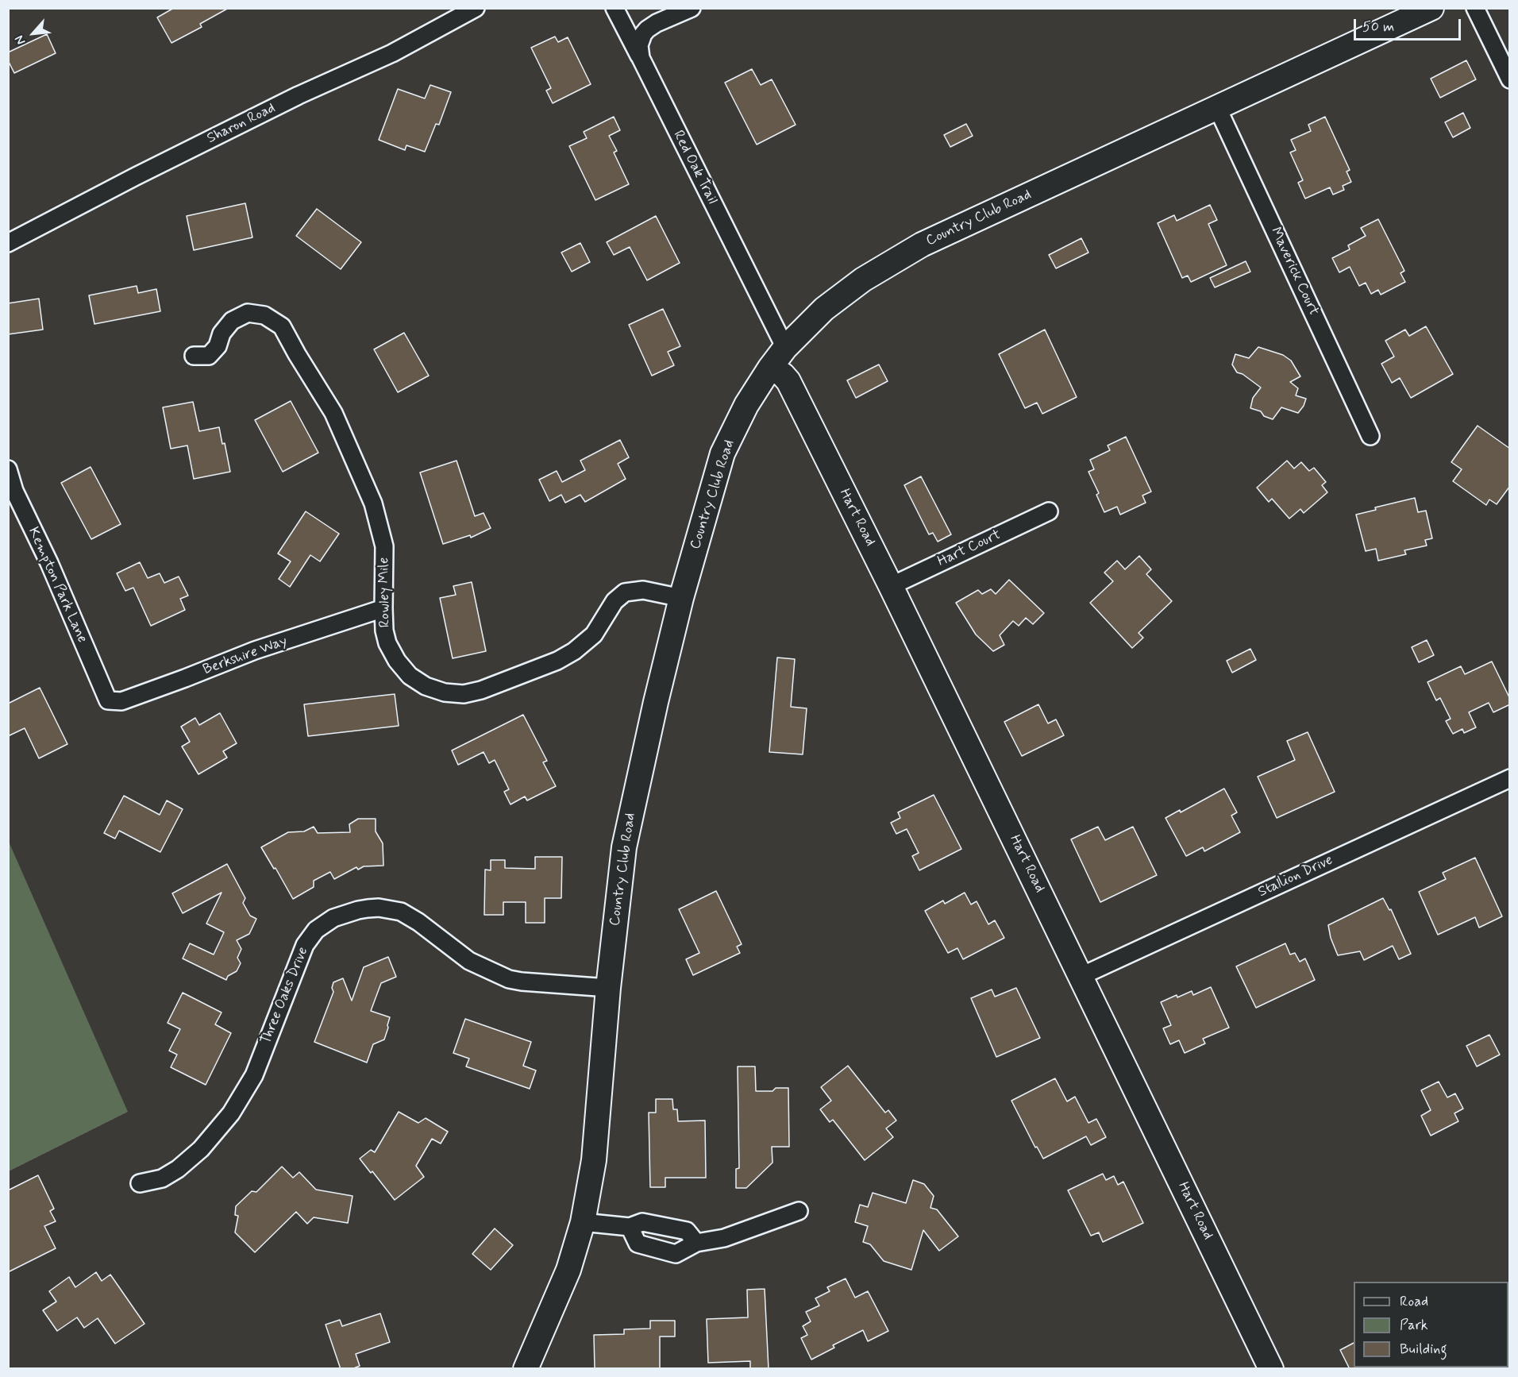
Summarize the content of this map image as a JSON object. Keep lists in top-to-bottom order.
{
  "streets": {
    "main road": ["Country Club Road", "Hart Road"],
    "street": [
      "Sharon Road",
      "Red Oak Trail",
      "Maverick Court",
      "Hart Court",
      "Kempton Park Lane",
      "Rowley Mile",
      "Berkshire Way",
      "Stallion Drive",
      "Three Oaks Drive"
    ]
  },
  "crossings": [
    ["Red Oak Trail", "Country Club Road"],
    ["Country Club Road", "Maverick Court"],
    ["Country Club Road", "Hart Road"],
    ["Country Club Road", "Rowley Mile"],
    ["Country Club Road", "Three Oaks Drive"],
    ["Hart Road", "Hart Court"],
    ["Hart Road", "Stallion Drive"],
    ["Kempton Park Lane", "Berkshire Way"],
    ["Rowley Mile", "Berkshire Way"]
  ],
  "legend": ["Road", "Park", "Building"],
  "scale_bar": "50 m",
  "north": "bottom left"
}
